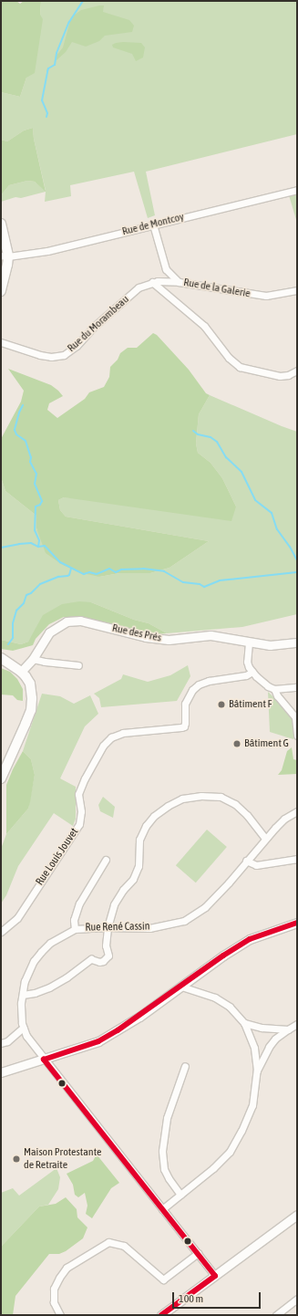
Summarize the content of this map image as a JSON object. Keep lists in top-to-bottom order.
{
  "streets": {
    "street": [
      "Rue de Montcoy",
      "Rue de la Galerie",
      "Rue du Morambeau",
      "Rue des Prés",
      "Rue Louis Jouvet",
      "Rue René Cassin"
    ]
  },
  "crossings": [
    ["Rue de Montcoy", "Rue de la Galerie"],
    ["Rue de la Galerie", "Rue du Morambeau"]
  ],
  "places": ["Bâtiment F", "Bâtiment G", "Maison Protestante de Retraite"],
  "scale_bar": "100 m"
}
